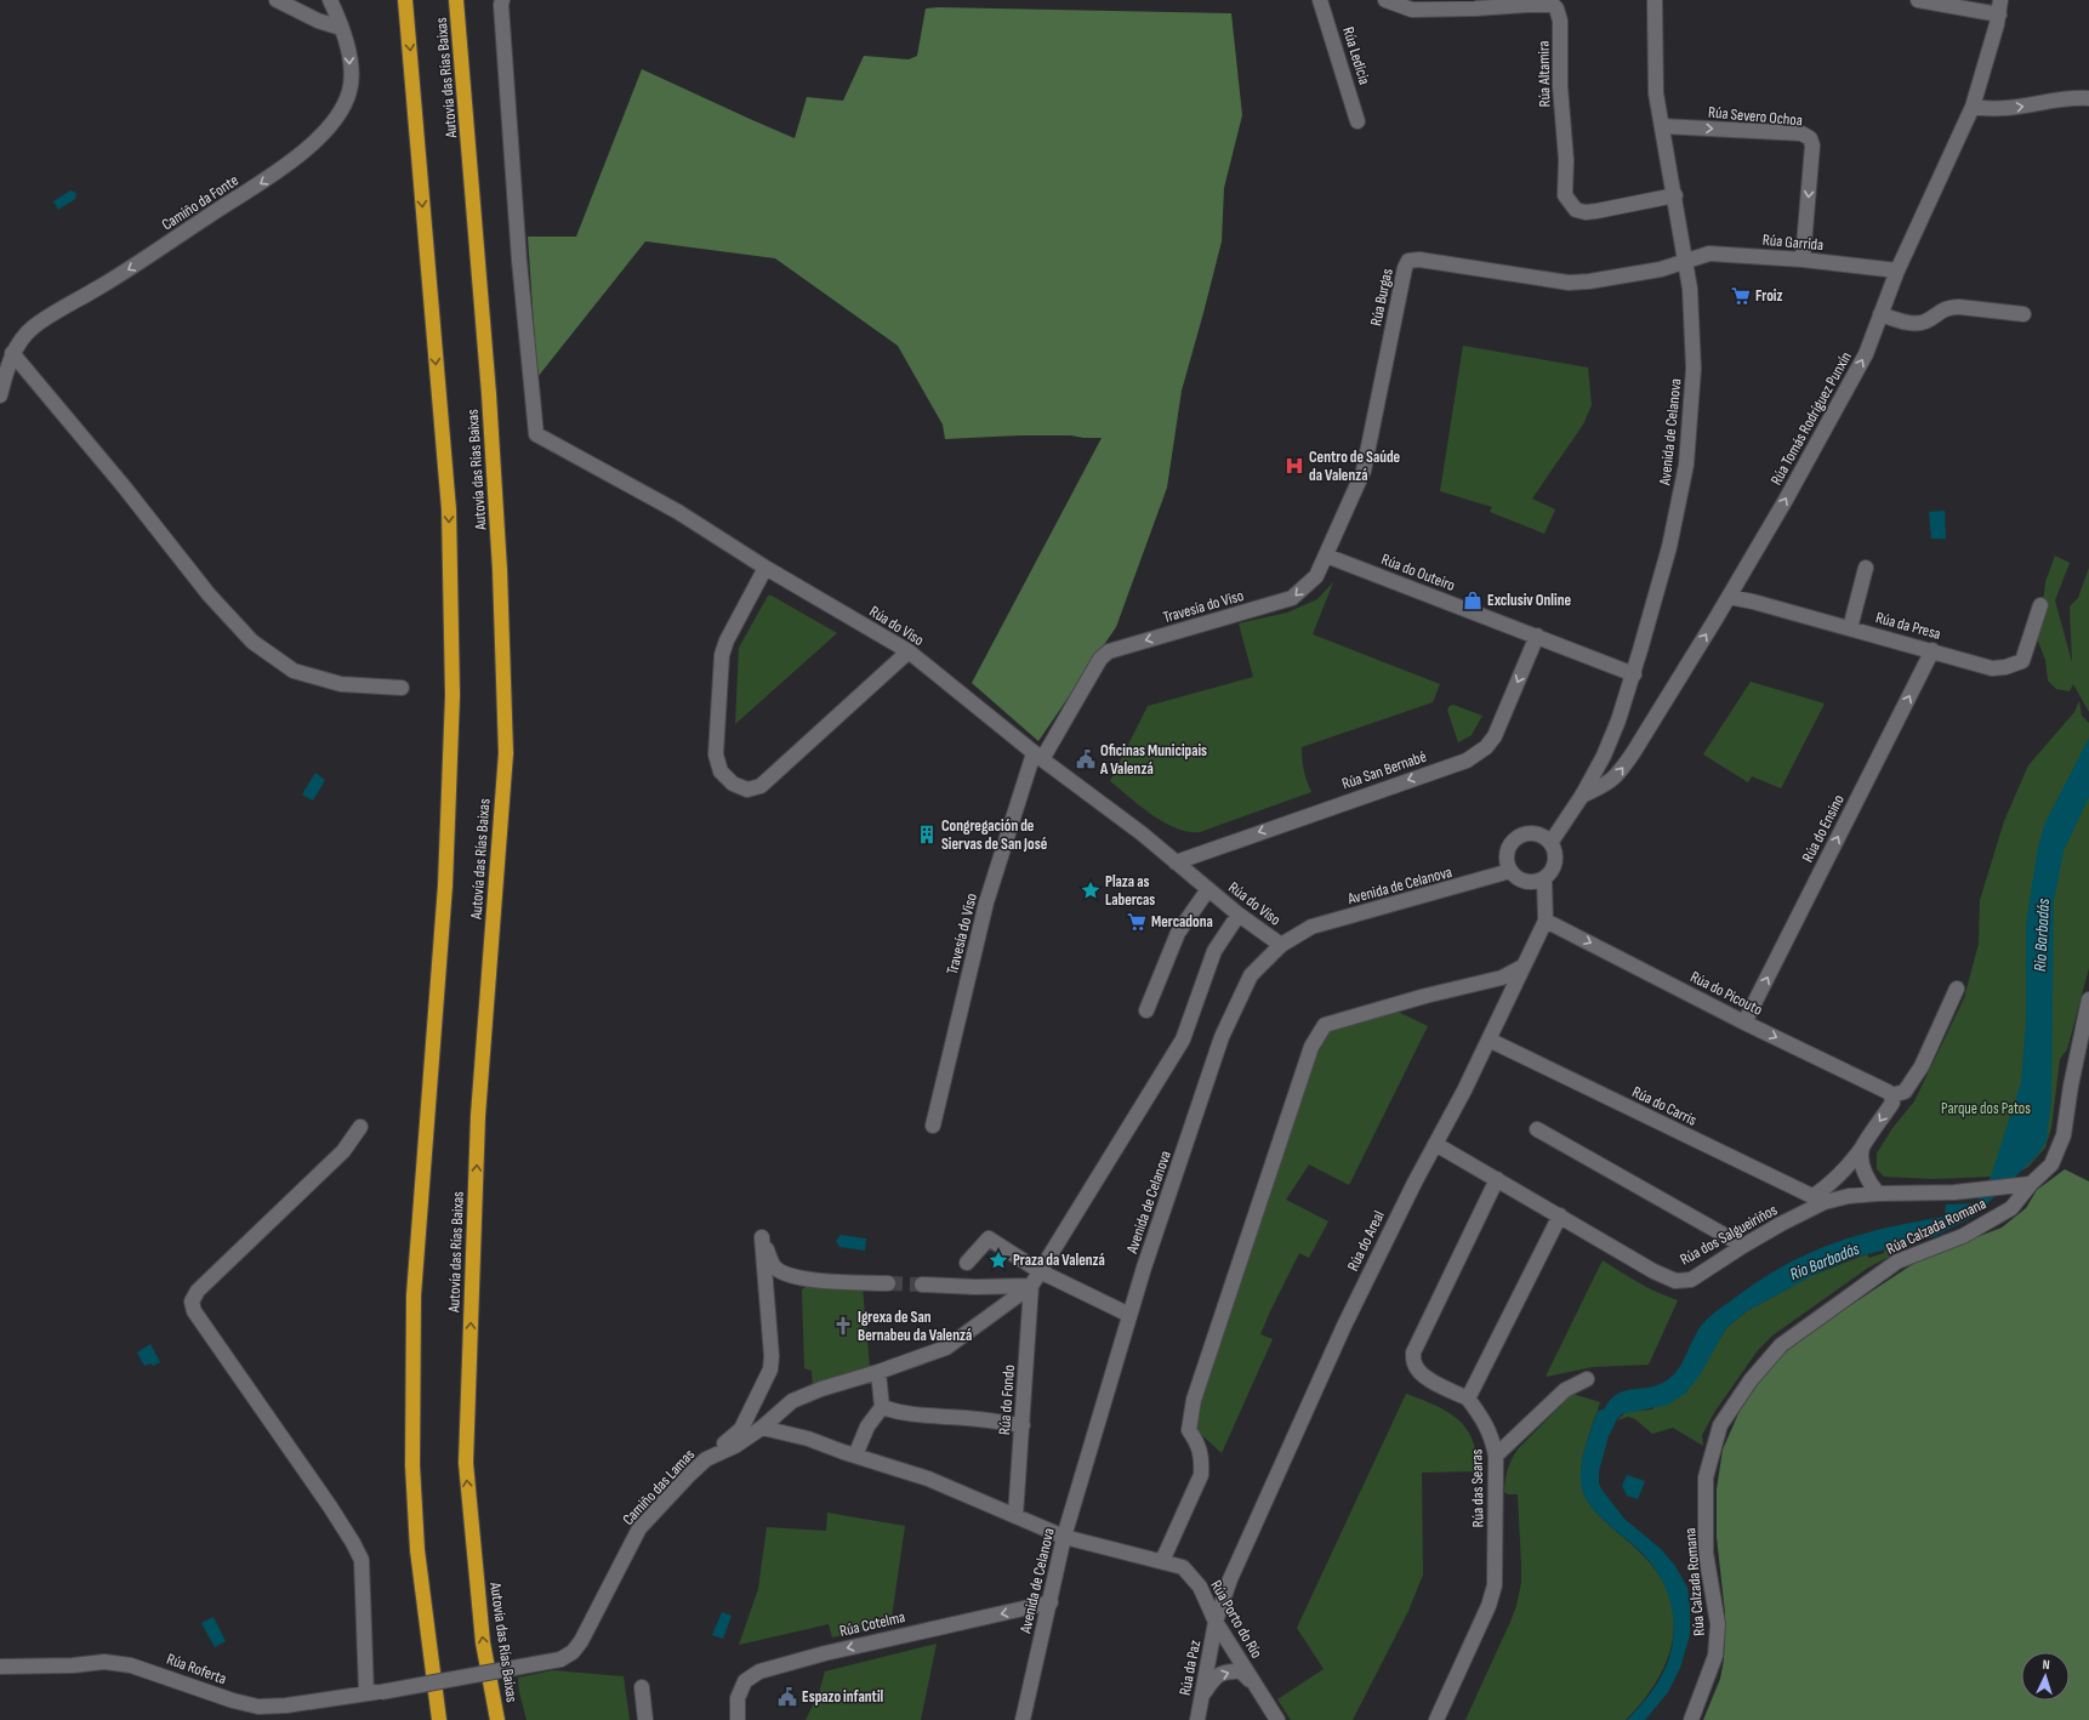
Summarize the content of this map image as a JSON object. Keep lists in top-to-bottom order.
{
  "streets": {
    "highway": ["Autovía das Rías Baixas"],
    "street": [
      "Rúa Ledicia",
      "Rúa Altamira",
      "Rúa Severo Ochoa",
      "Camiño da Fonte",
      "Rúa Garrida",
      "Rúa Burgas",
      "Rúa Tomás Rodríguez Punxín",
      "Avenida de Celanova",
      "Rúa do Outeiro",
      "Travesía do Viso",
      "Rúa do Viso",
      "Rúa da Presa",
      "Rúa San Bernabé",
      "Rúa do Ensino",
      "Rúa do Picouto",
      "Rúa do Carris",
      "Rúa Calzada Romana",
      "Rúa dos Salgueiriños",
      "Rúa do Areal",
      "Rúa do Fondo",
      "Camiño das Lamas",
      "Rúa das Searas",
      "Rúa Porto do Río",
      "Rúa Cotelma",
      "Rúa da Paz",
      "Rúa Roferta"
    ]
  },
  "crossings": [
    ["Rúa Altamira", "Avenida de Celanova"],
    ["Rúa Severo Ochoa", "Rúa Garrida"],
    ["Rúa Severo Ochoa", "Avenida de Celanova"],
    ["Rúa Garrida", "Rúa Burgas"],
    ["Rúa Garrida", "Rúa Tomás Rodríguez Punxín"],
    ["Rúa Garrida", "Avenida de Celanova"],
    ["Rúa Burgas", "Avenida de Celanova"],
    ["Rúa Burgas", "Rúa do Outeiro"],
    ["Rúa Burgas", "Travesía do Viso"],
    ["Rúa Tomás Rodríguez Punxín", "Avenida de Celanova"],
    ["Rúa Tomás Rodríguez Punxín", "Rúa da Presa"],
    ["Avenida de Celanova", "Rúa do Outeiro"],
    ["Avenida de Celanova", "Rúa do Viso"],
    ["Avenida de Celanova", "Rúa do Areal"],
    ["Avenida de Celanova", "Rúa Porto do Río"],
    ["Avenida de Celanova", "Rúa Cotelma"],
    ["Rúa do Outeiro", "Travesía do Viso"],
    ["Rúa do Outeiro", "Rúa San Bernabé"],
    ["Travesía do Viso", "Rúa do Viso"],
    ["Rúa do Viso", "Rúa San Bernabé"],
    ["Rúa da Presa", "Rúa do Ensino"],
    ["Rúa do Ensino", "Rúa do Picouto"],
    ["Rúa do Picouto", "Rúa do Areal"],
    ["Rúa do Carris", "Rúa dos Salgueiriños"],
    ["Rúa do Carris", "Rúa do Areal"],
    ["Rúa Calzada Romana", "Rúa dos Salgueiriños"],
    ["Rúa dos Salgueiriños", "Rúa do Areal"],
    ["Rúa do Areal", "Rúa Porto do Río"],
    ["Rúa do Areal", "Rúa da Paz"],
    ["Rúa do Fondo", "Camiño das Lamas"],
    ["Camiño das Lamas", "Rúa Roferta"],
    ["Rúa Porto do Río", "Rúa da Paz"]
  ],
  "one_way": [
    "Camiño da Fonte",
    "Rúa Tomás Rodríguez Punxín",
    "Travesía do Viso",
    "Rúa San Bernabé",
    "Rúa do Ensino",
    "Rúa do Picouto",
    "Rúa Cotelma"
  ],
  "water": ["Rio Barbadás"],
  "parks": ["Parque dos Patos"],
  "places": {
    "supermarket": ["Froiz", "Mercadona"],
    "hospital": ["Centro de Saúde da Valenzá"],
    "shop": ["Exclusiv Online"],
    "public building": ["Oficinas Municipais A Valenzá", "Espazo infantil"],
    "building": ["Congregación de Siervas de San José"],
    "place": ["Plaza as Labercas", "Praza da Valenzá"],
    "church": ["Igrexa de San Bernabeu da Valenzá"]
  },
  "north": "top"
}
